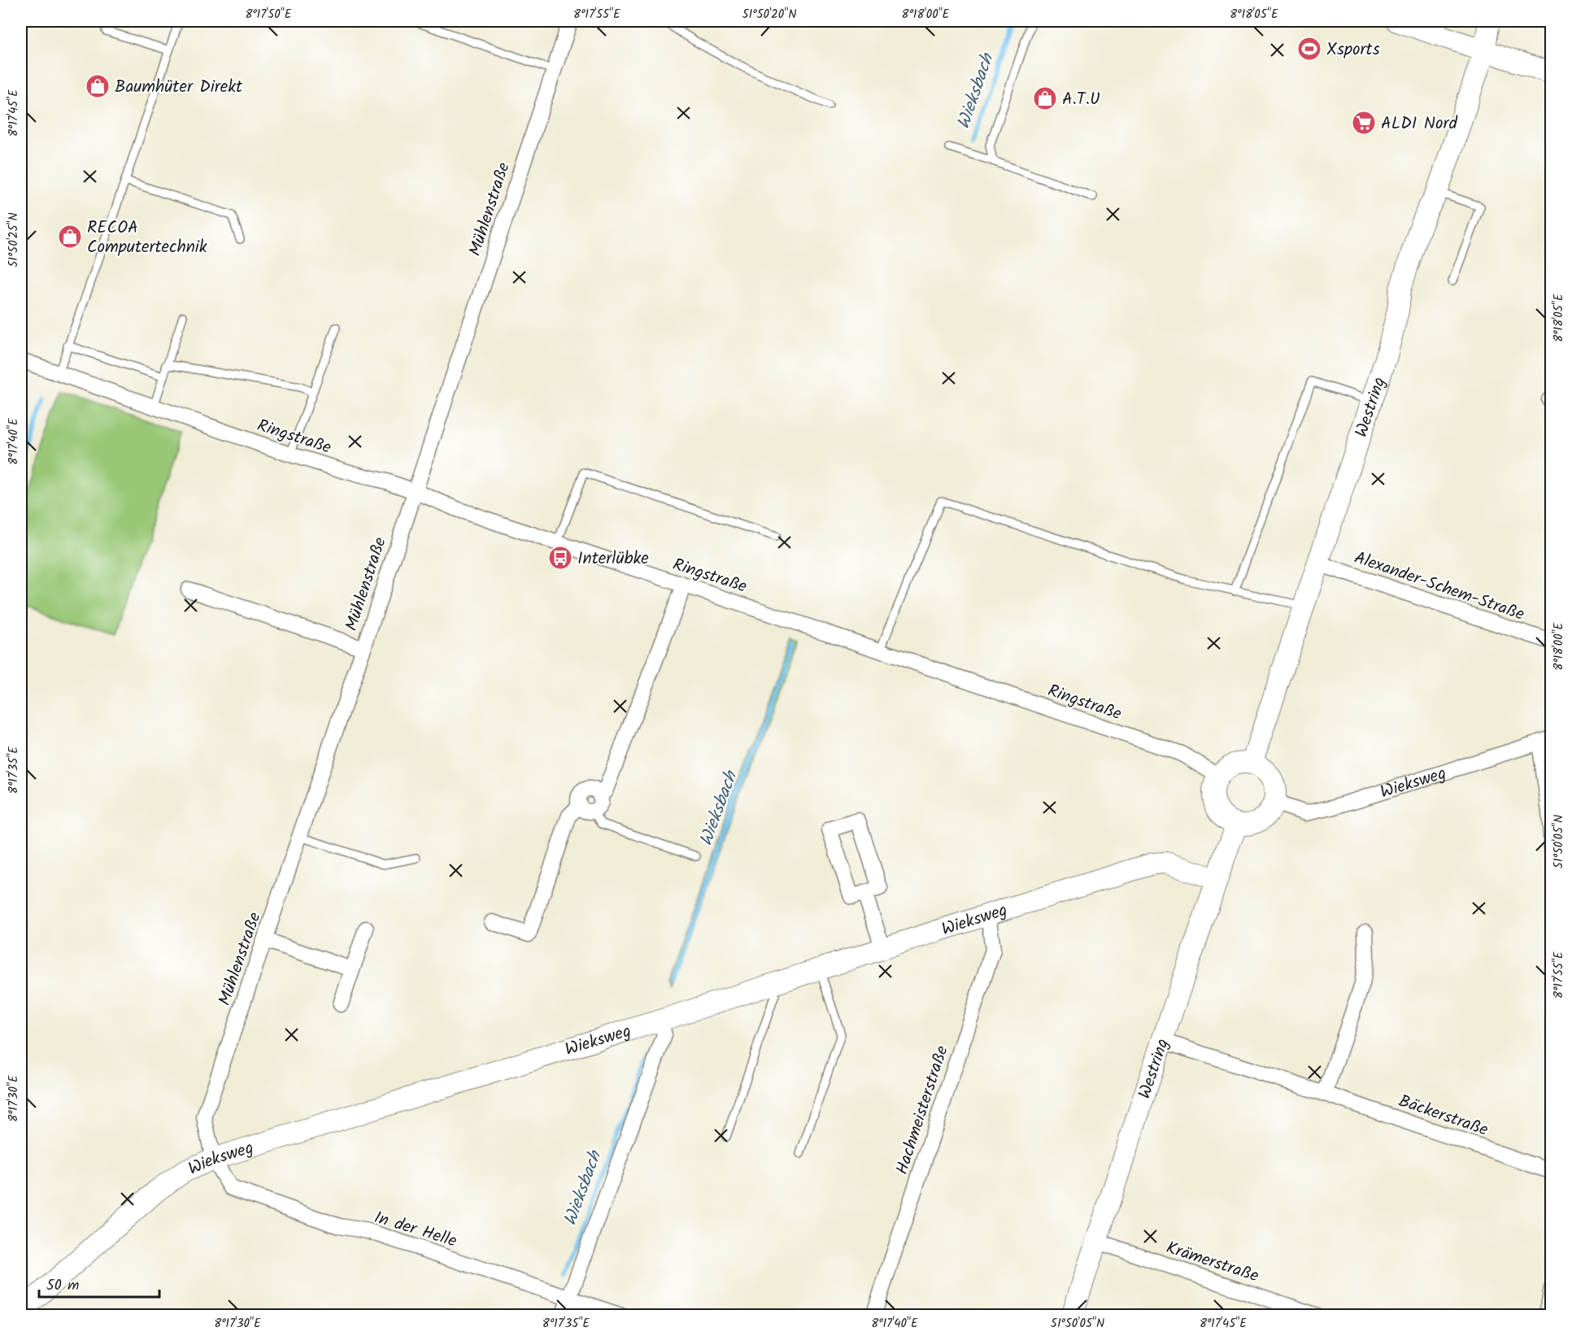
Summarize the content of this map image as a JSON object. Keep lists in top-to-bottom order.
{
  "streets": {
    "main road": ["Westring", "Wieksweg"],
    "street": [
      "Mühlenstraße",
      "Ringstraße",
      "Alexander-Schem-Straße",
      "Hachmeisterstraße",
      "Bäckerstraße",
      "In der Helle",
      "Krämerstraße"
    ]
  },
  "crossings": [
    ["Mühlenstraße", "Ringstraße"],
    ["Mühlenstraße", "Wieksweg"],
    ["Mühlenstraße", "In der Helle"],
    ["Westring", "Ringstraße"],
    ["Westring", "Alexander-Schem-Straße"],
    ["Westring", "Wieksweg"],
    ["Westring", "Bäckerstraße"],
    ["Westring", "Krämerstraße"],
    ["Ringstraße", "Wieksweg"],
    ["Wieksweg", "Hachmeisterstraße"],
    ["Wieksweg", "In der Helle"]
  ],
  "water": ["Wieksbach"],
  "places": {
    "sports": ["Xsports"],
    "shop": ["Baumhüter Direkt", "A.T.U", "RECOA Computertechnik"],
    "supermarket": ["ALDI Nord"],
    "bus stop": ["Interlübke"]
  },
  "scale_bar": "50 m",
  "coordinates": [
    "8°17'50\"E",
    "8°17'55\"E",
    "51°50'20\"N",
    "8°18'00\"E",
    "8°18'05\"E",
    "8°17'45\"E",
    "51°50'25\"N",
    "8°17'40\"E",
    "8°17'35\"E",
    "51°50'05\"N",
    "8°17'30\"E"
  ]
}
